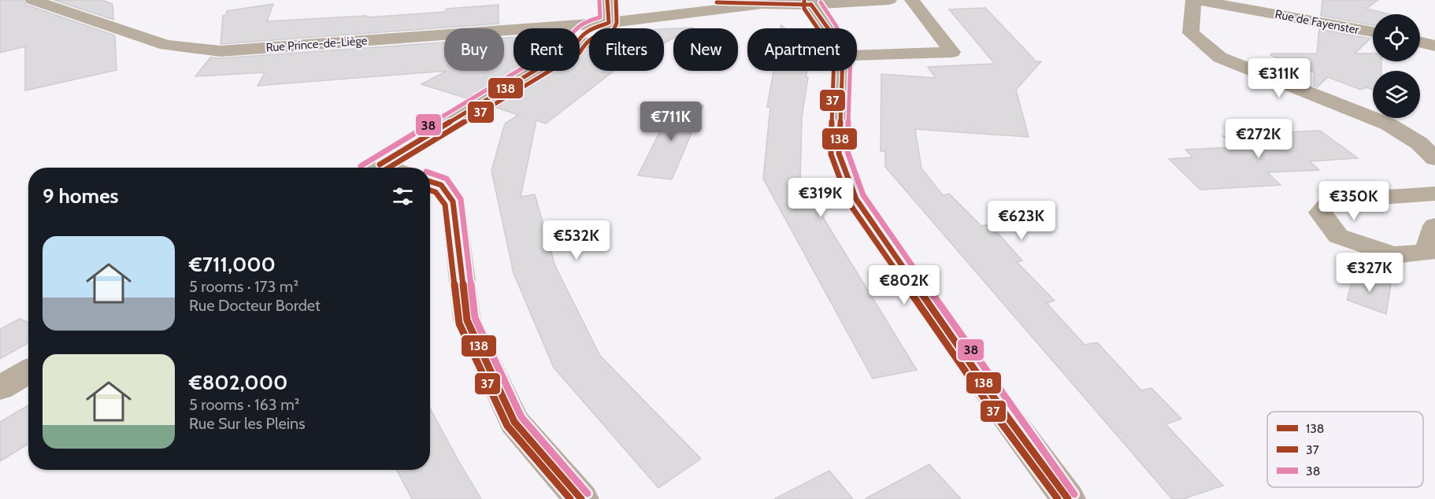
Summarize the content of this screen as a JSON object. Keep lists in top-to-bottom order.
{
  "streets": {
    "street": ["Rue de Fayenster", "Rue Prince-de-Liège"]
  },
  "lines": ["transit line 138", "transit line 37", "transit line 38"],
  "legend": ["138", "37", "38"],
  "page": {
    "chip": [
      "Buy",
      "Rent",
      "Filters",
      "New",
      "Apartment"
    ],
    "price": [
      "€311K",
      "€711K",
      "€272K",
      "€319K",
      "€350K",
      "€623K",
      "€532K",
      "€327K",
      "€802K"
    ],
    "heading": "9 homes",
    "list": [
      {
        "name": "€711,000",
        "note": "5 rooms · 173 m² · Rue Docteur Bordet"
      },
      {
        "name": "€802,000",
        "note": "5 rooms · 163 m² · Rue Sur les Pleins"
      }
    ]
  }
}
